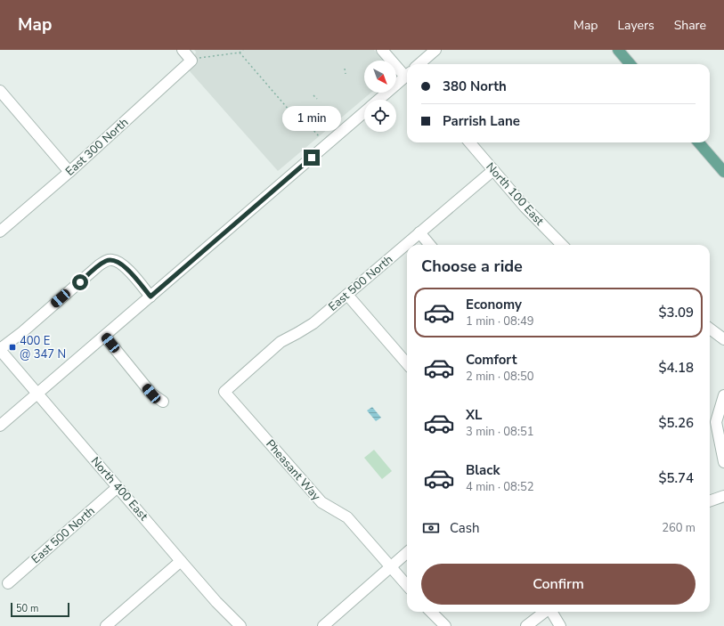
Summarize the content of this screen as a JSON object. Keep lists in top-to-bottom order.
{
  "streets": {
    "street": [
      "East 300 North",
      "North 100 East",
      "East 500 North",
      "Pheasant Way",
      "North 400 East"
    ]
  },
  "crossings": [
    ["North 100 East", "East 500 North"],
    ["East 500 North", "Pheasant Way"],
    ["East 500 North", "North 400 East"]
  ],
  "places": {
    "transit": ["400 E @ 347 N"]
  },
  "scale_bar": "50 m",
  "north": "bottom right",
  "page": {
    "header": "Map",
    "nav": ["Map", "Layers", "Share"],
    "banner": ["380 North", "Parrish Lane"],
    "bubble": "1 min",
    "heading": "Choose a ride",
    "list": [
      {
        "name": "Economy",
        "note": "1 min · 08:49",
        "value": "$3.09"
      },
      {
        "name": "Comfort",
        "note": "2 min · 08:50",
        "value": "$4.18"
      },
      {
        "name": "XL",
        "note": "3 min · 08:51",
        "value": "$5.26"
      },
      {
        "name": "Black",
        "note": "4 min · 08:52",
        "value": "$5.74"
      }
    ],
    "pay": ["Cash", "260 m"],
    "buttons": "Confirm",
    "scale": "50 m"
  }
}
